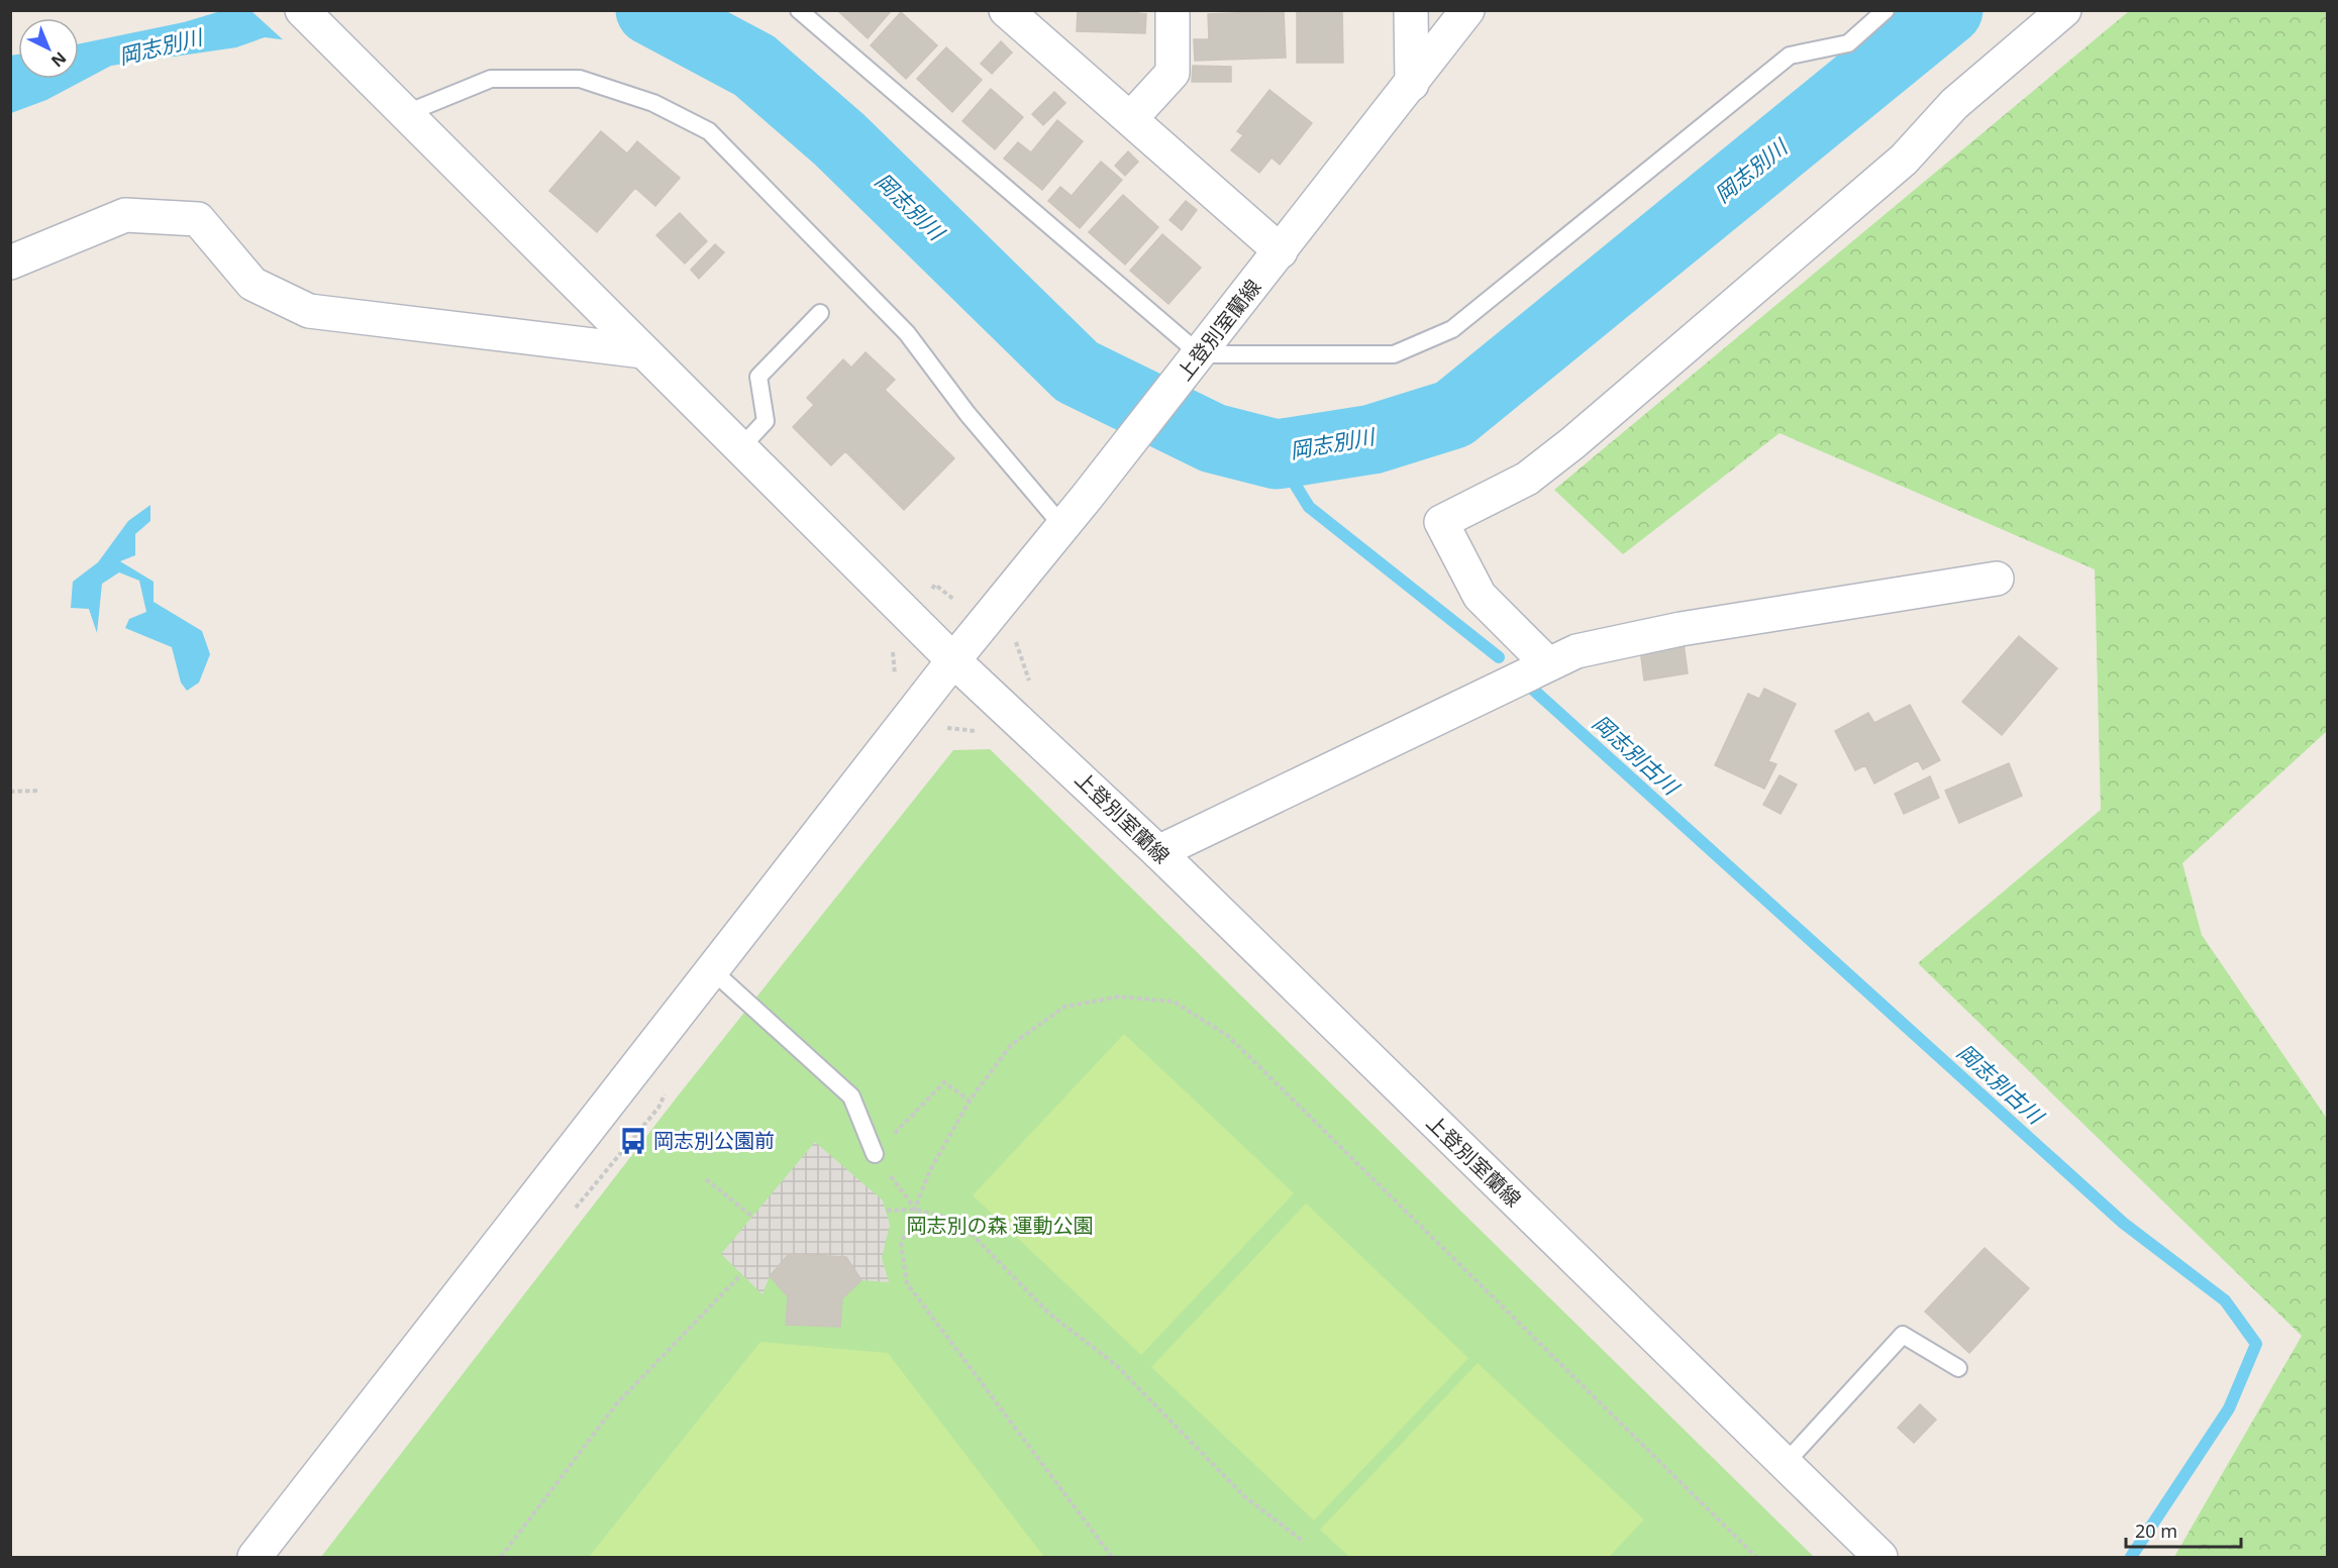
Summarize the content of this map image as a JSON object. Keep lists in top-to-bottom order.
{
  "streets": {
    "street": ["上登別室蘭線"]
  },
  "water": ["岡志別川", "岡志別古川"],
  "parks": ["岡志別の森 運動公園"],
  "places": {
    "bus stop": ["岡志別公園前"]
  },
  "scale_bar": "20 m",
  "north": "bottom right"
}
